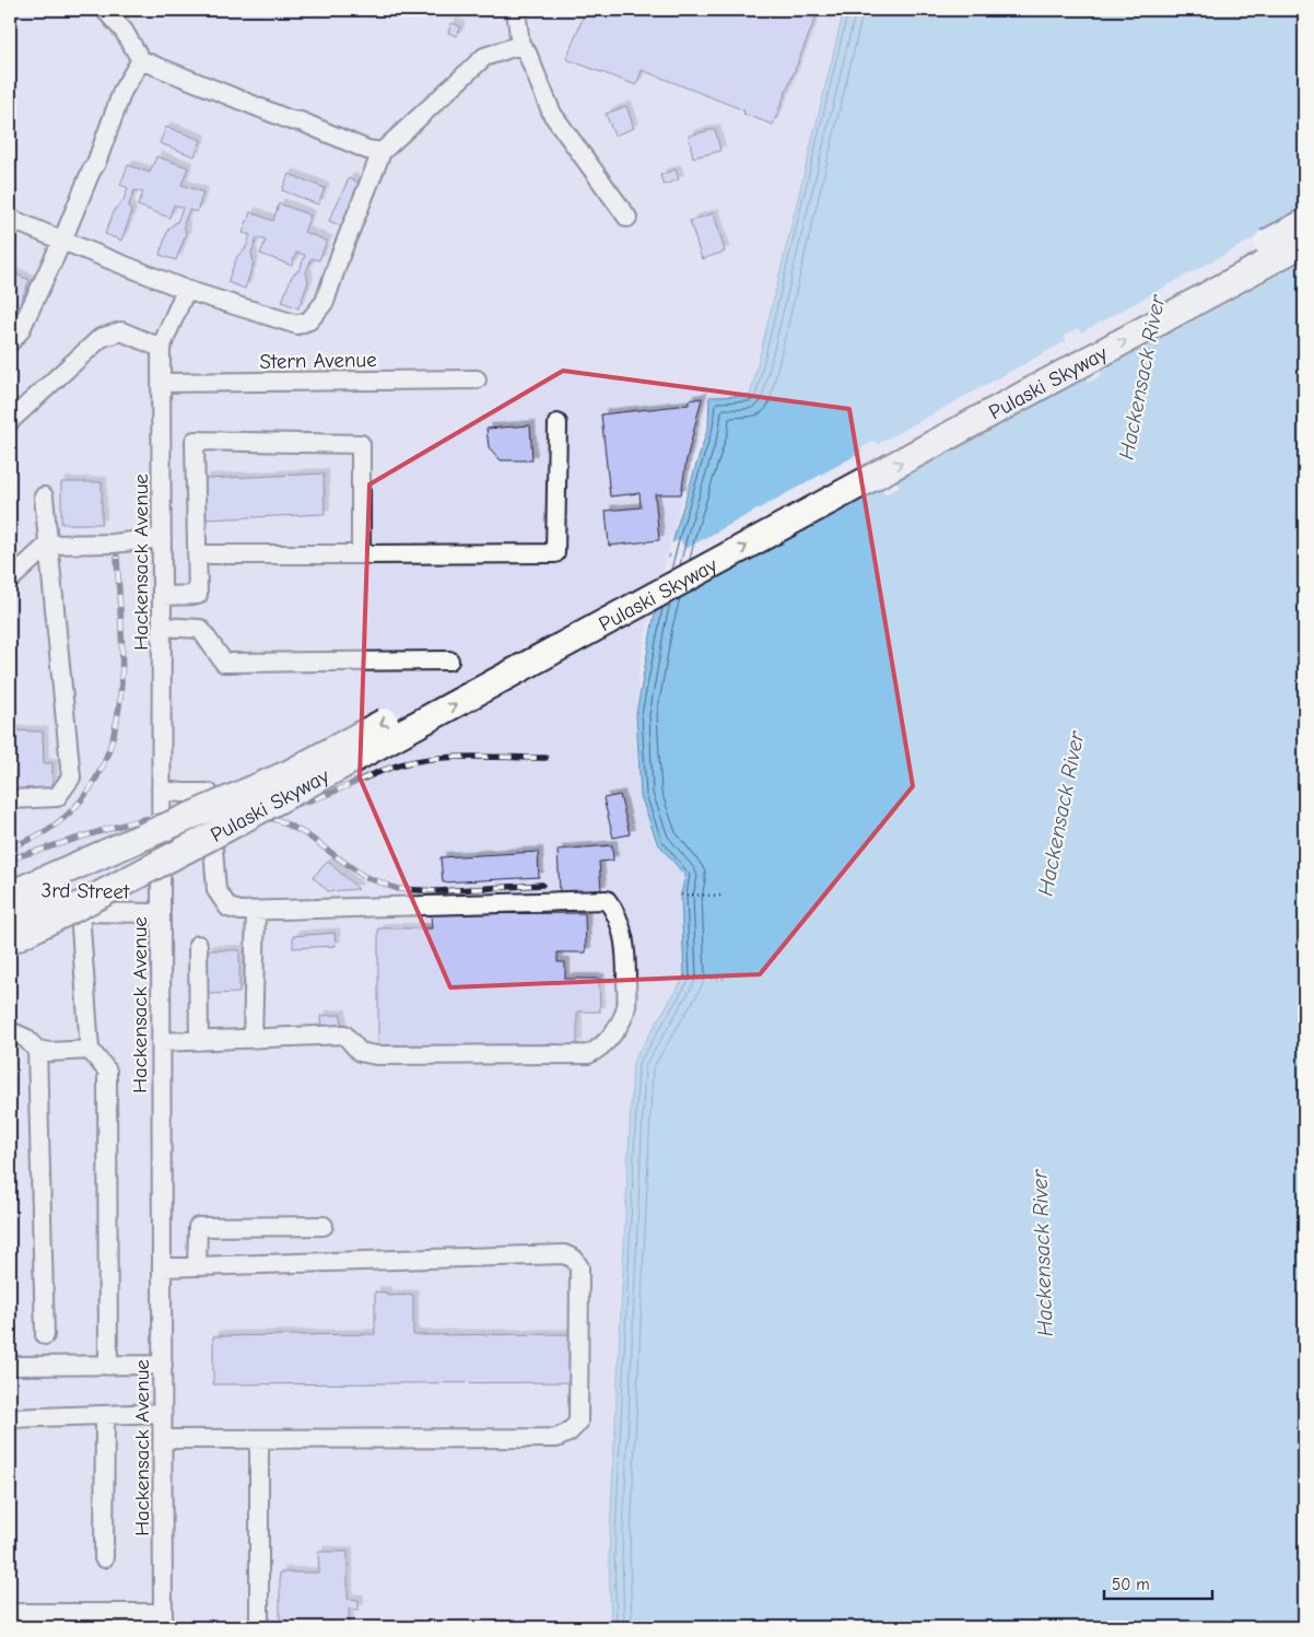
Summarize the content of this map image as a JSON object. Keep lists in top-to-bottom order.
{
  "streets": {
    "highway": ["Pulaski Skyway"],
    "street": ["Stern Avenue", "Hackensack Avenue", "3rd Street"]
  },
  "crossings": [
    ["Stern Avenue", "Hackensack Avenue"],
    ["Hackensack Avenue", "3rd Street"]
  ],
  "water": ["Hackensack River"],
  "scale_bar": "50 m"
}
